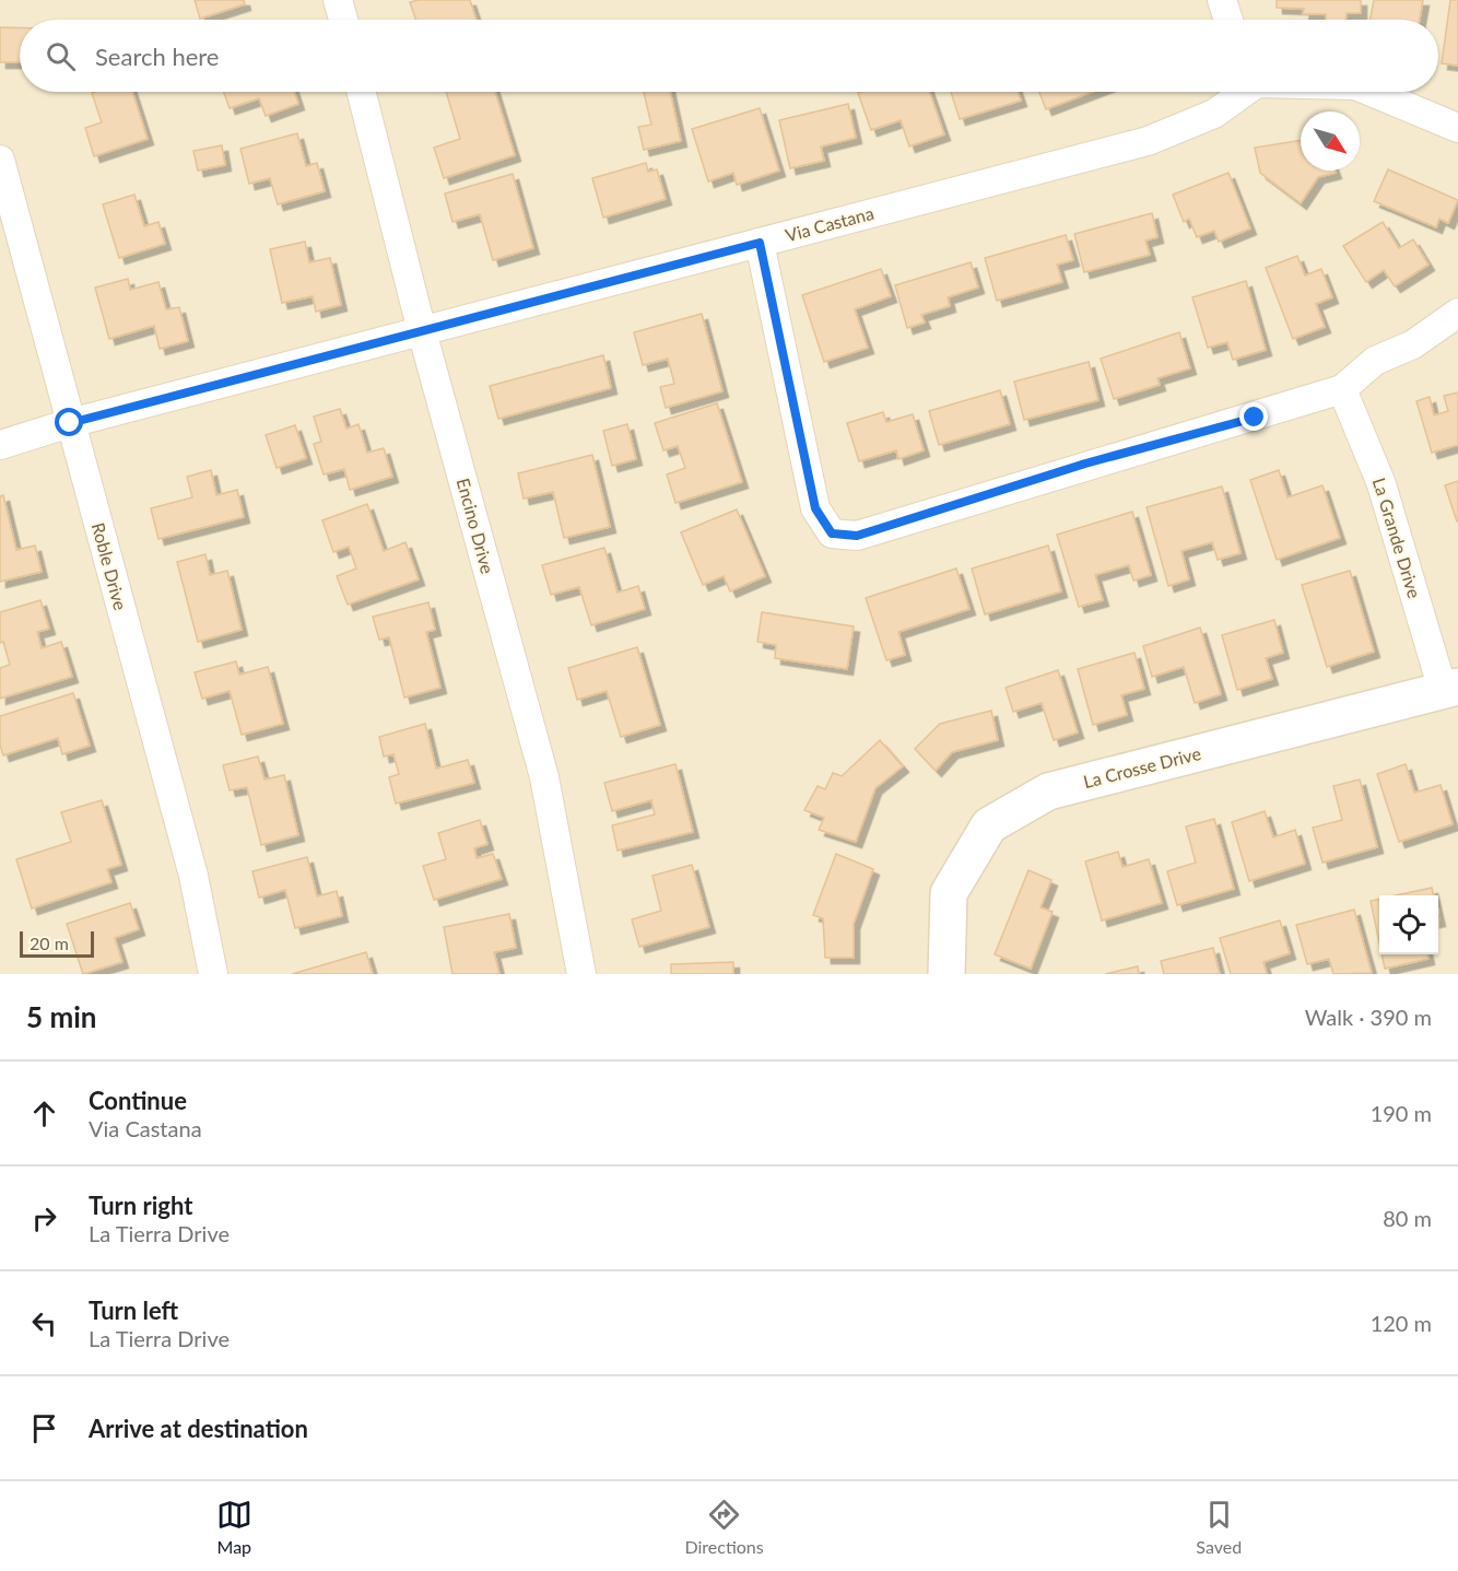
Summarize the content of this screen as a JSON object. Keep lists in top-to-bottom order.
{
  "streets": {
    "street": [
      "Via Castana",
      "Encino Drive",
      "La Grande Drive",
      "Roble Drive",
      "La Crosse Drive"
    ]
  },
  "crossings": [
    ["Via Castana", "Encino Drive"],
    ["Via Castana", "Roble Drive"],
    ["La Grande Drive", "La Crosse Drive"]
  ],
  "scale_bar": "20 m",
  "north": "bottom right",
  "page": {
    "search": "Search here",
    "scale": "20 m",
    "heading": ["5 min", "Walk · 390 m"],
    "list": [
      ["Continue", "Via Castana", "190 m"],
      ["Turn right", "La Tierra Drive", "80 m"],
      ["Turn left", "La Tierra Drive", "120 m"],
      "Arrive at destination"
    ],
    "nav": ["Map", "Directions", "Saved"]
  }
}
